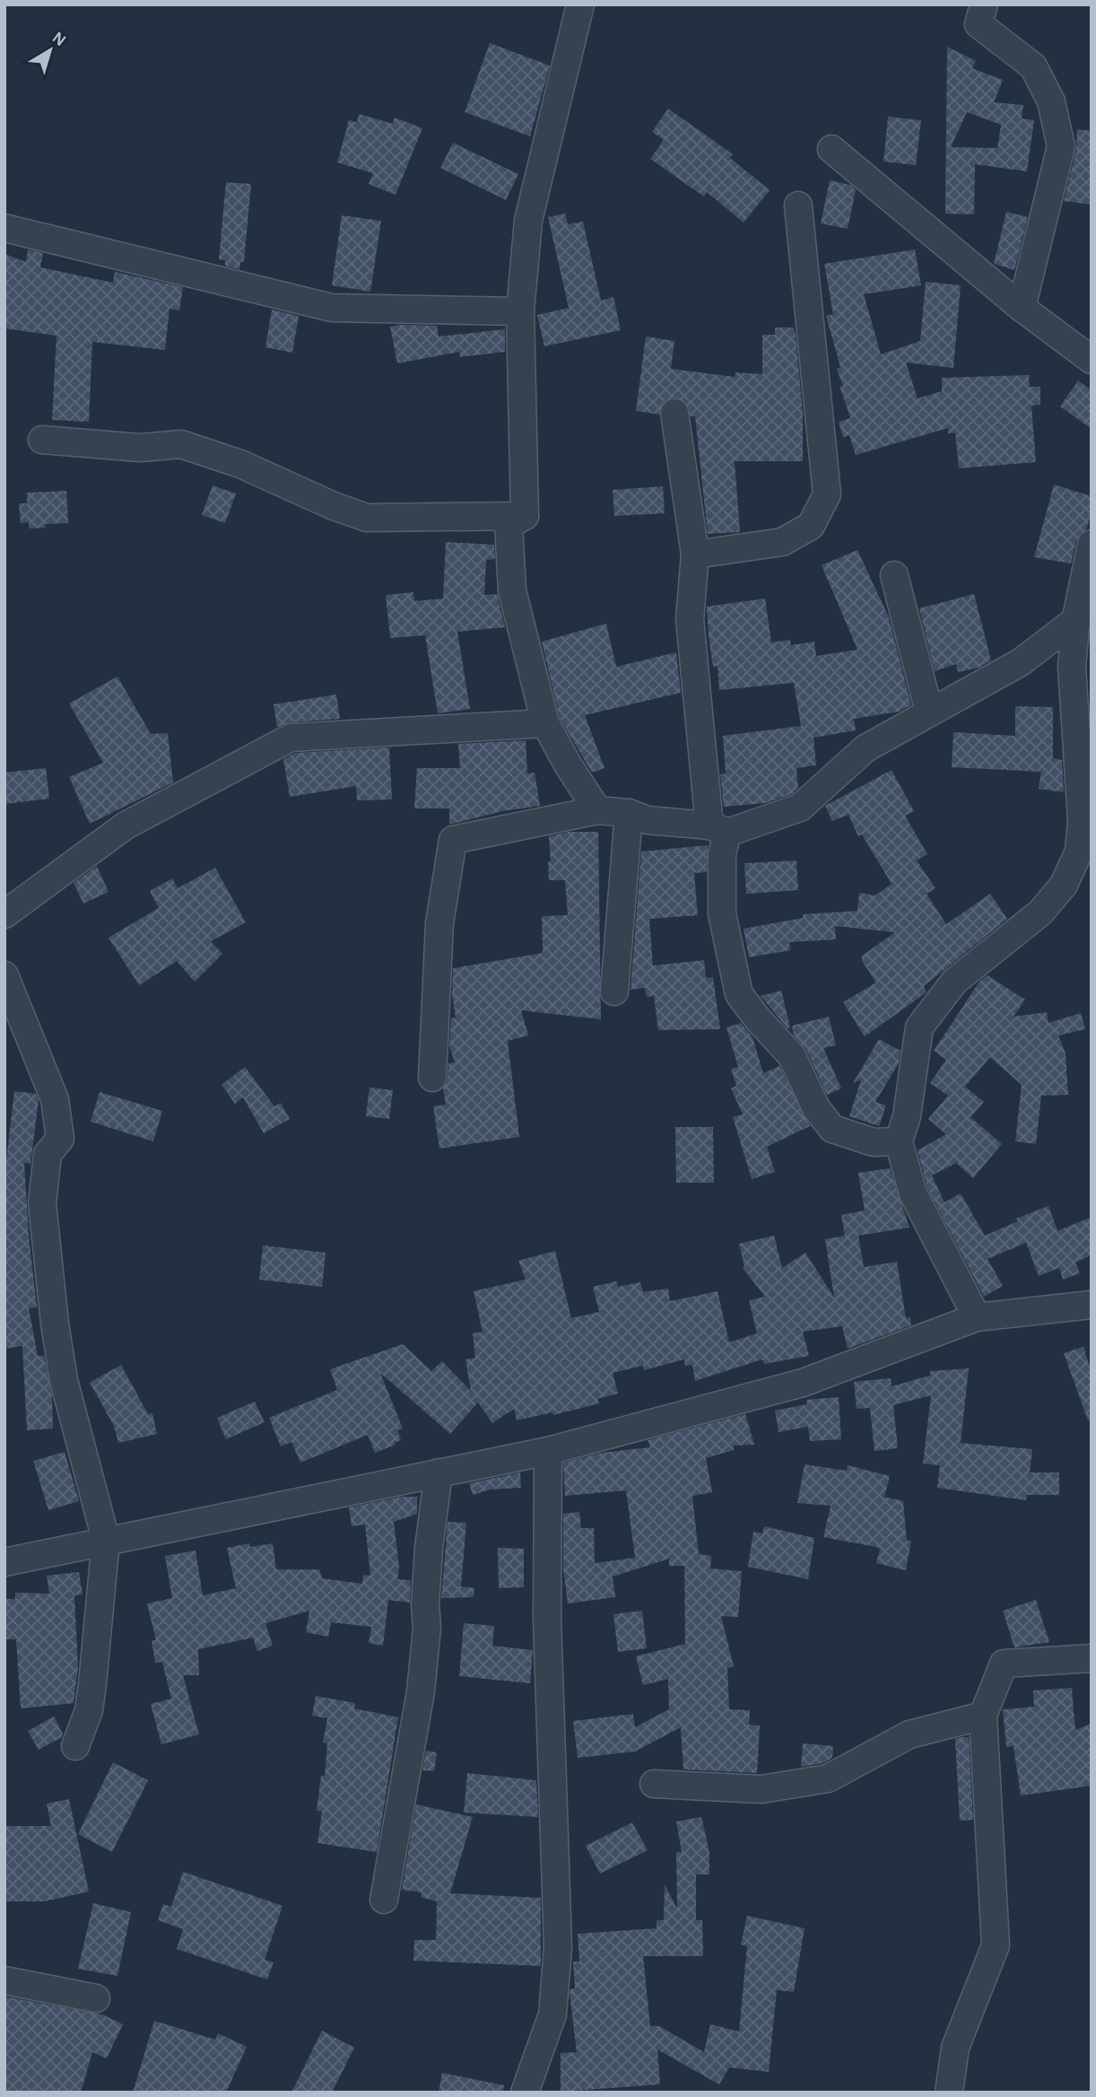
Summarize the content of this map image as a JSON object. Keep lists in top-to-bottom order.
{
  "north": "top right"
}
